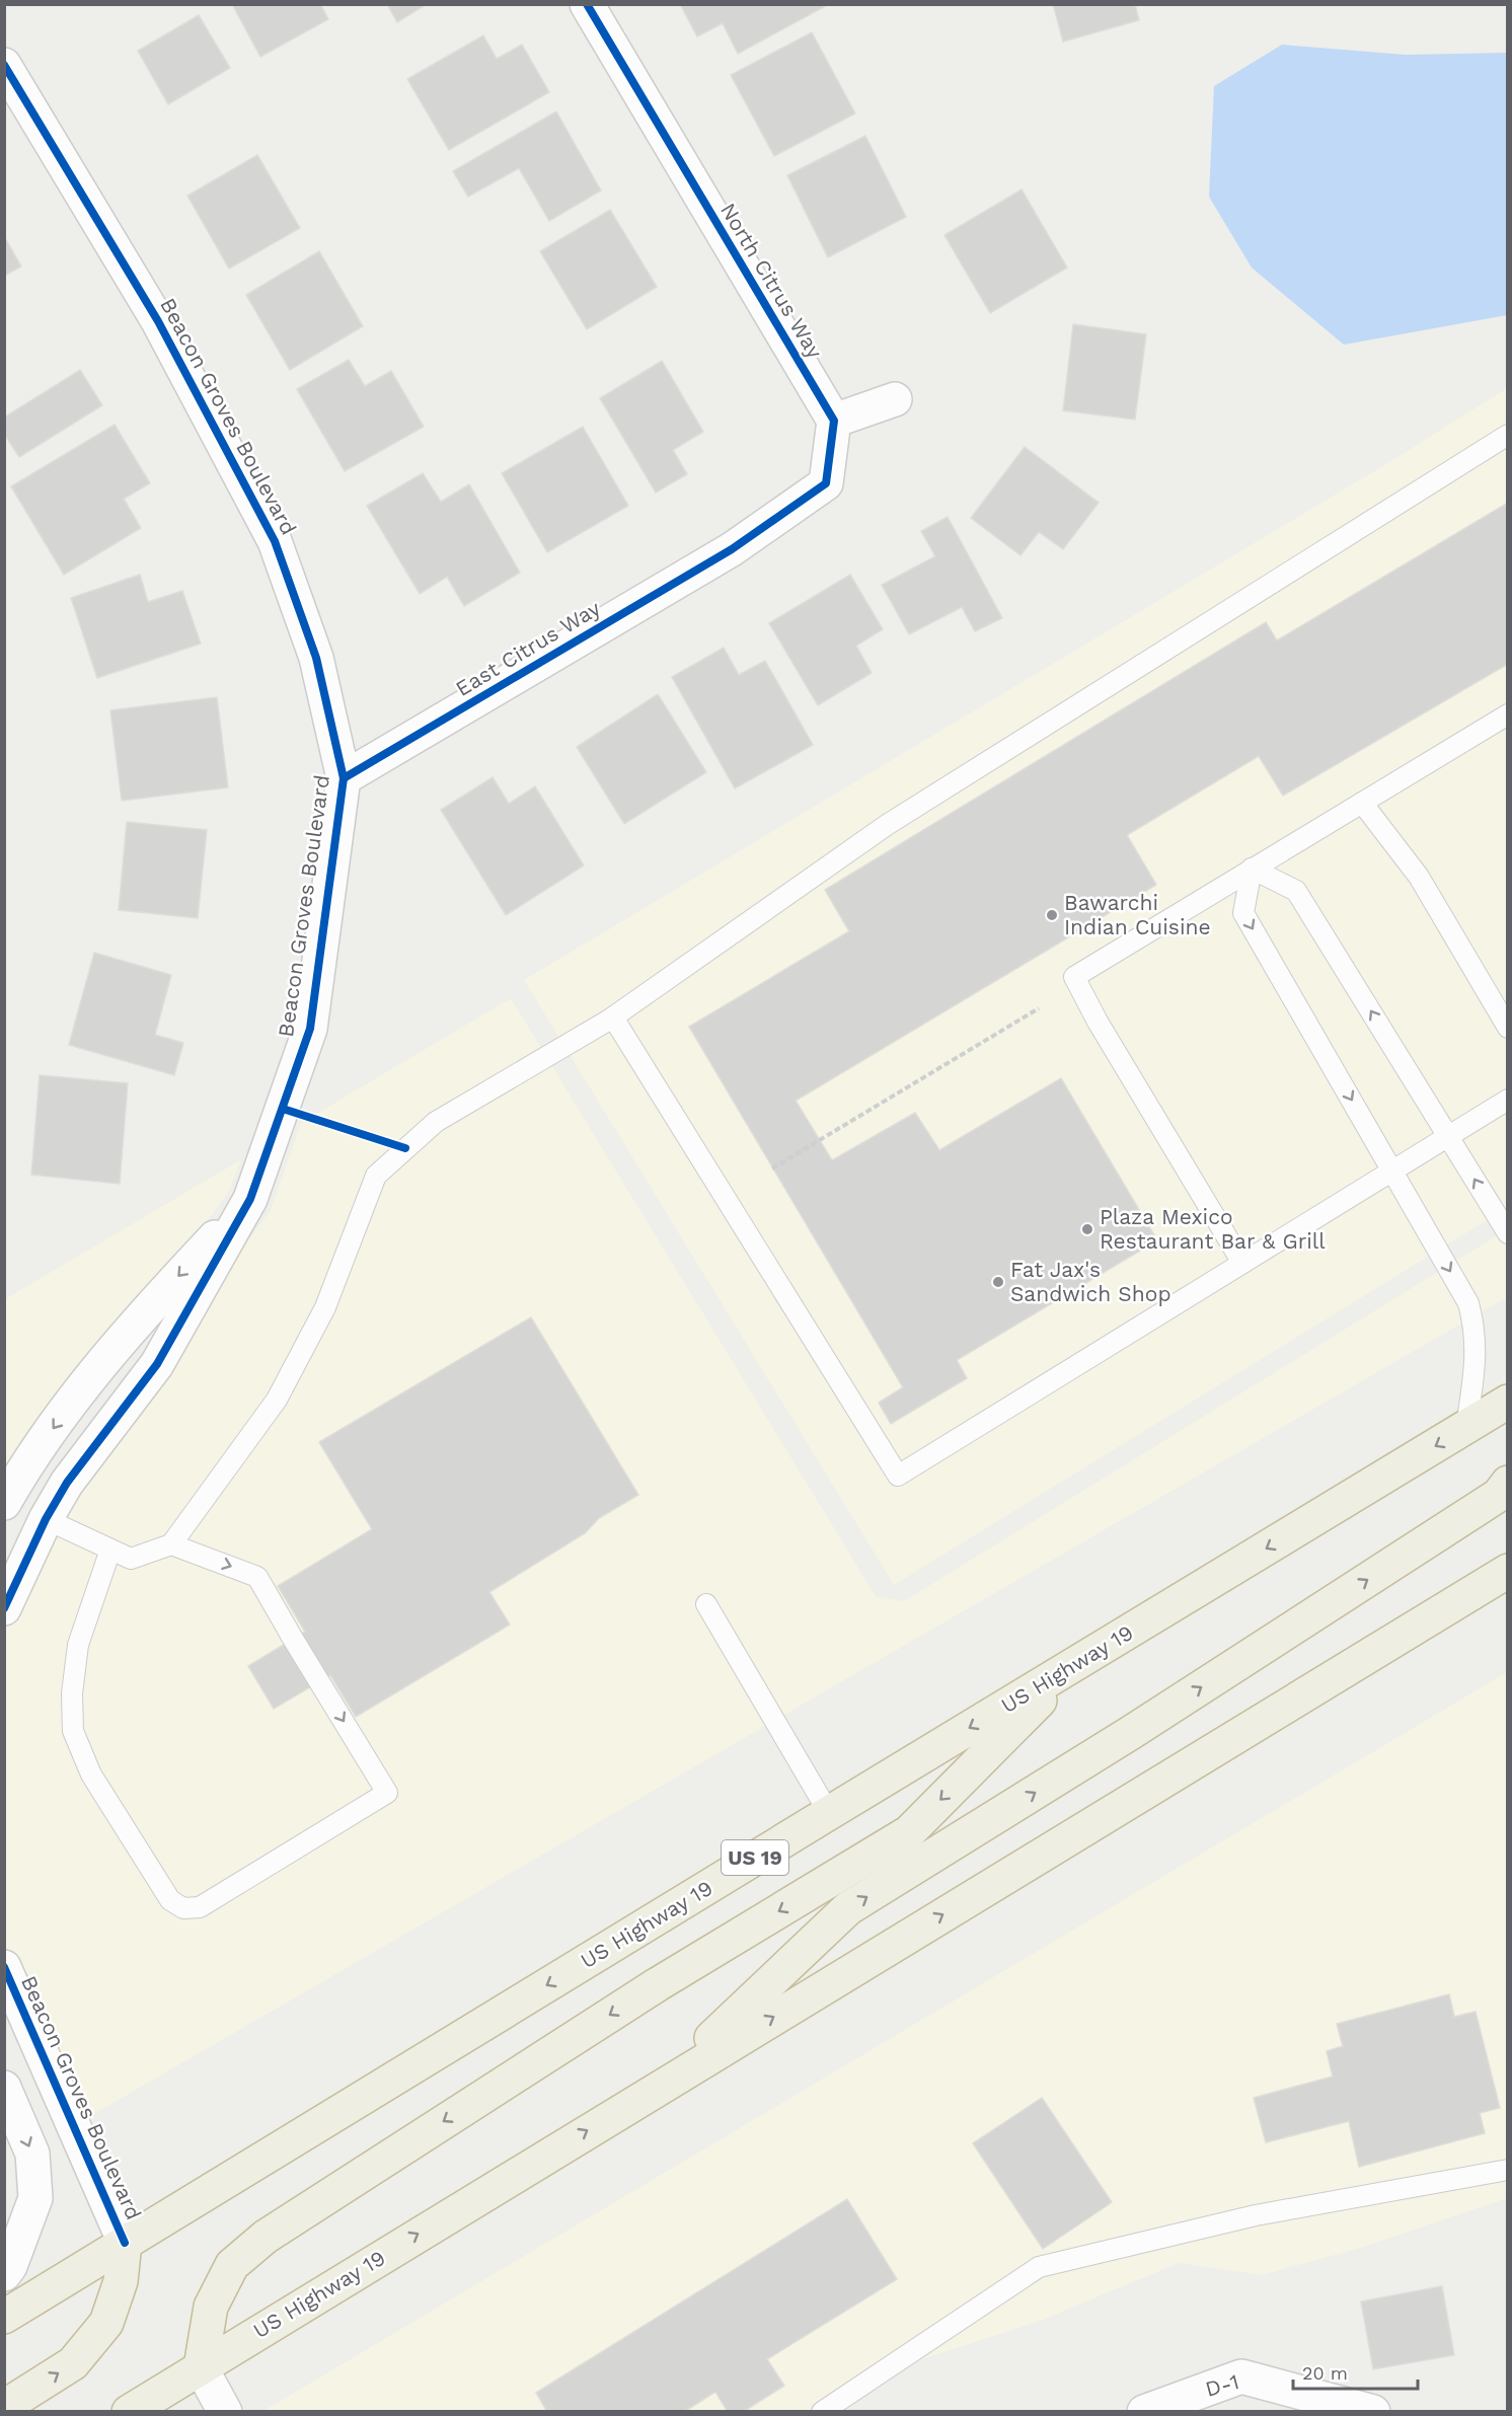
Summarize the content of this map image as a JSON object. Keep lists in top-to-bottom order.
{
  "streets": {
    "highway": ["US Highway 19", "US 19"],
    "street": [
      "North Citrus Way",
      "Beacon Groves Boulevard",
      "East Citrus Way",
      "D-1"
    ]
  },
  "crossings": [
    ["North Citrus Way", "East Citrus Way"],
    ["Beacon Groves Boulevard", "East Citrus Way"],
    ["Beacon Groves Boulevard", "US Highway 19"]
  ],
  "places": ["Bawarchi Indian Cuisine", "Plaza Mexico Restaurant Bar & Grill", "Fat Jax's Sandwich Shop"],
  "scale_bar": "20 m"
}
